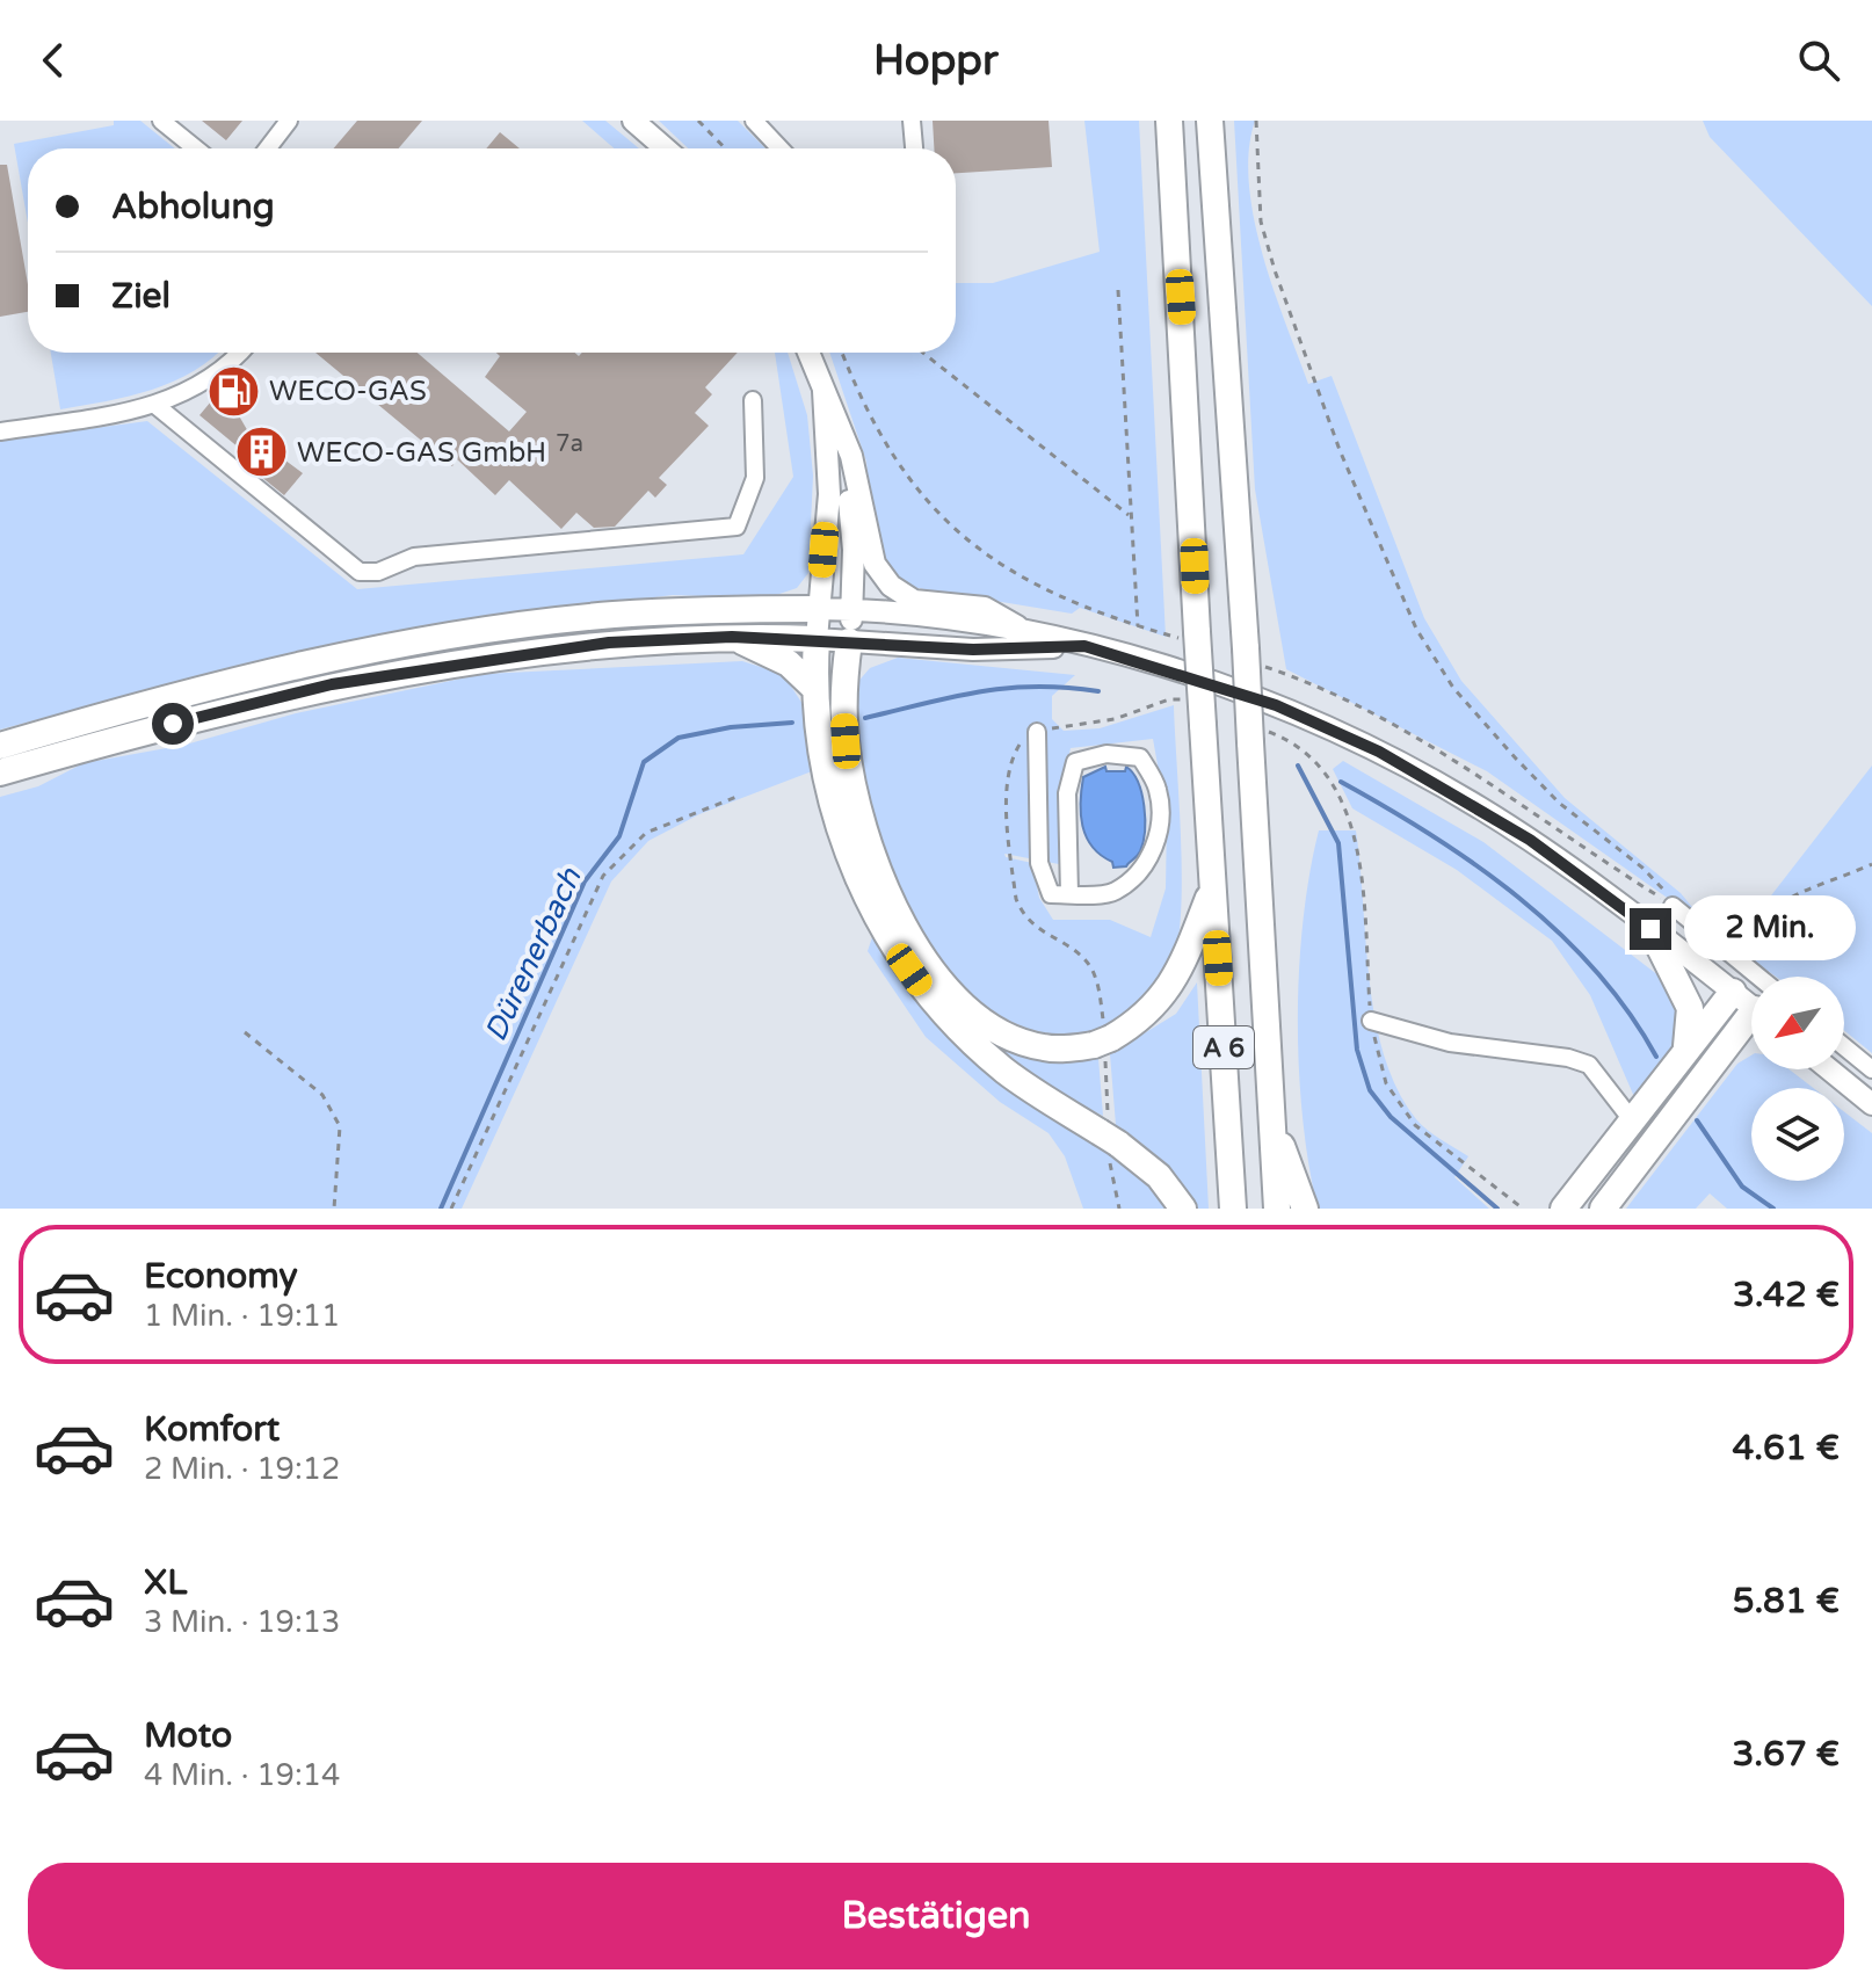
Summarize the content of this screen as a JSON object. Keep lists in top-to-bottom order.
{
  "streets": {
    "highway": ["A 6"]
  },
  "water": ["Dürenerbach"],
  "places": {
    "fuel station": ["WECO-GAS"],
    "building": ["WECO-GAS GmbH"]
  },
  "house_numbers": ["7a"],
  "north": "bottom left",
  "page": {
    "header": "Hoppr",
    "banner": ["Abholung", "Ziel"],
    "bubble": "2 Min.",
    "list": [
      {
        "name": "Economy",
        "note": "1 Min. · 19:11",
        "value": "3.42 €"
      },
      {
        "name": "Komfort",
        "note": "2 Min. · 19:12",
        "value": "4.61 €"
      },
      {
        "name": "XL",
        "note": "3 Min. · 19:13",
        "value": "5.81 €"
      },
      {
        "name": "Moto",
        "note": "4 Min. · 19:14",
        "value": "3.67 €"
      }
    ],
    "buttons": "Bestätigen"
  }
}
